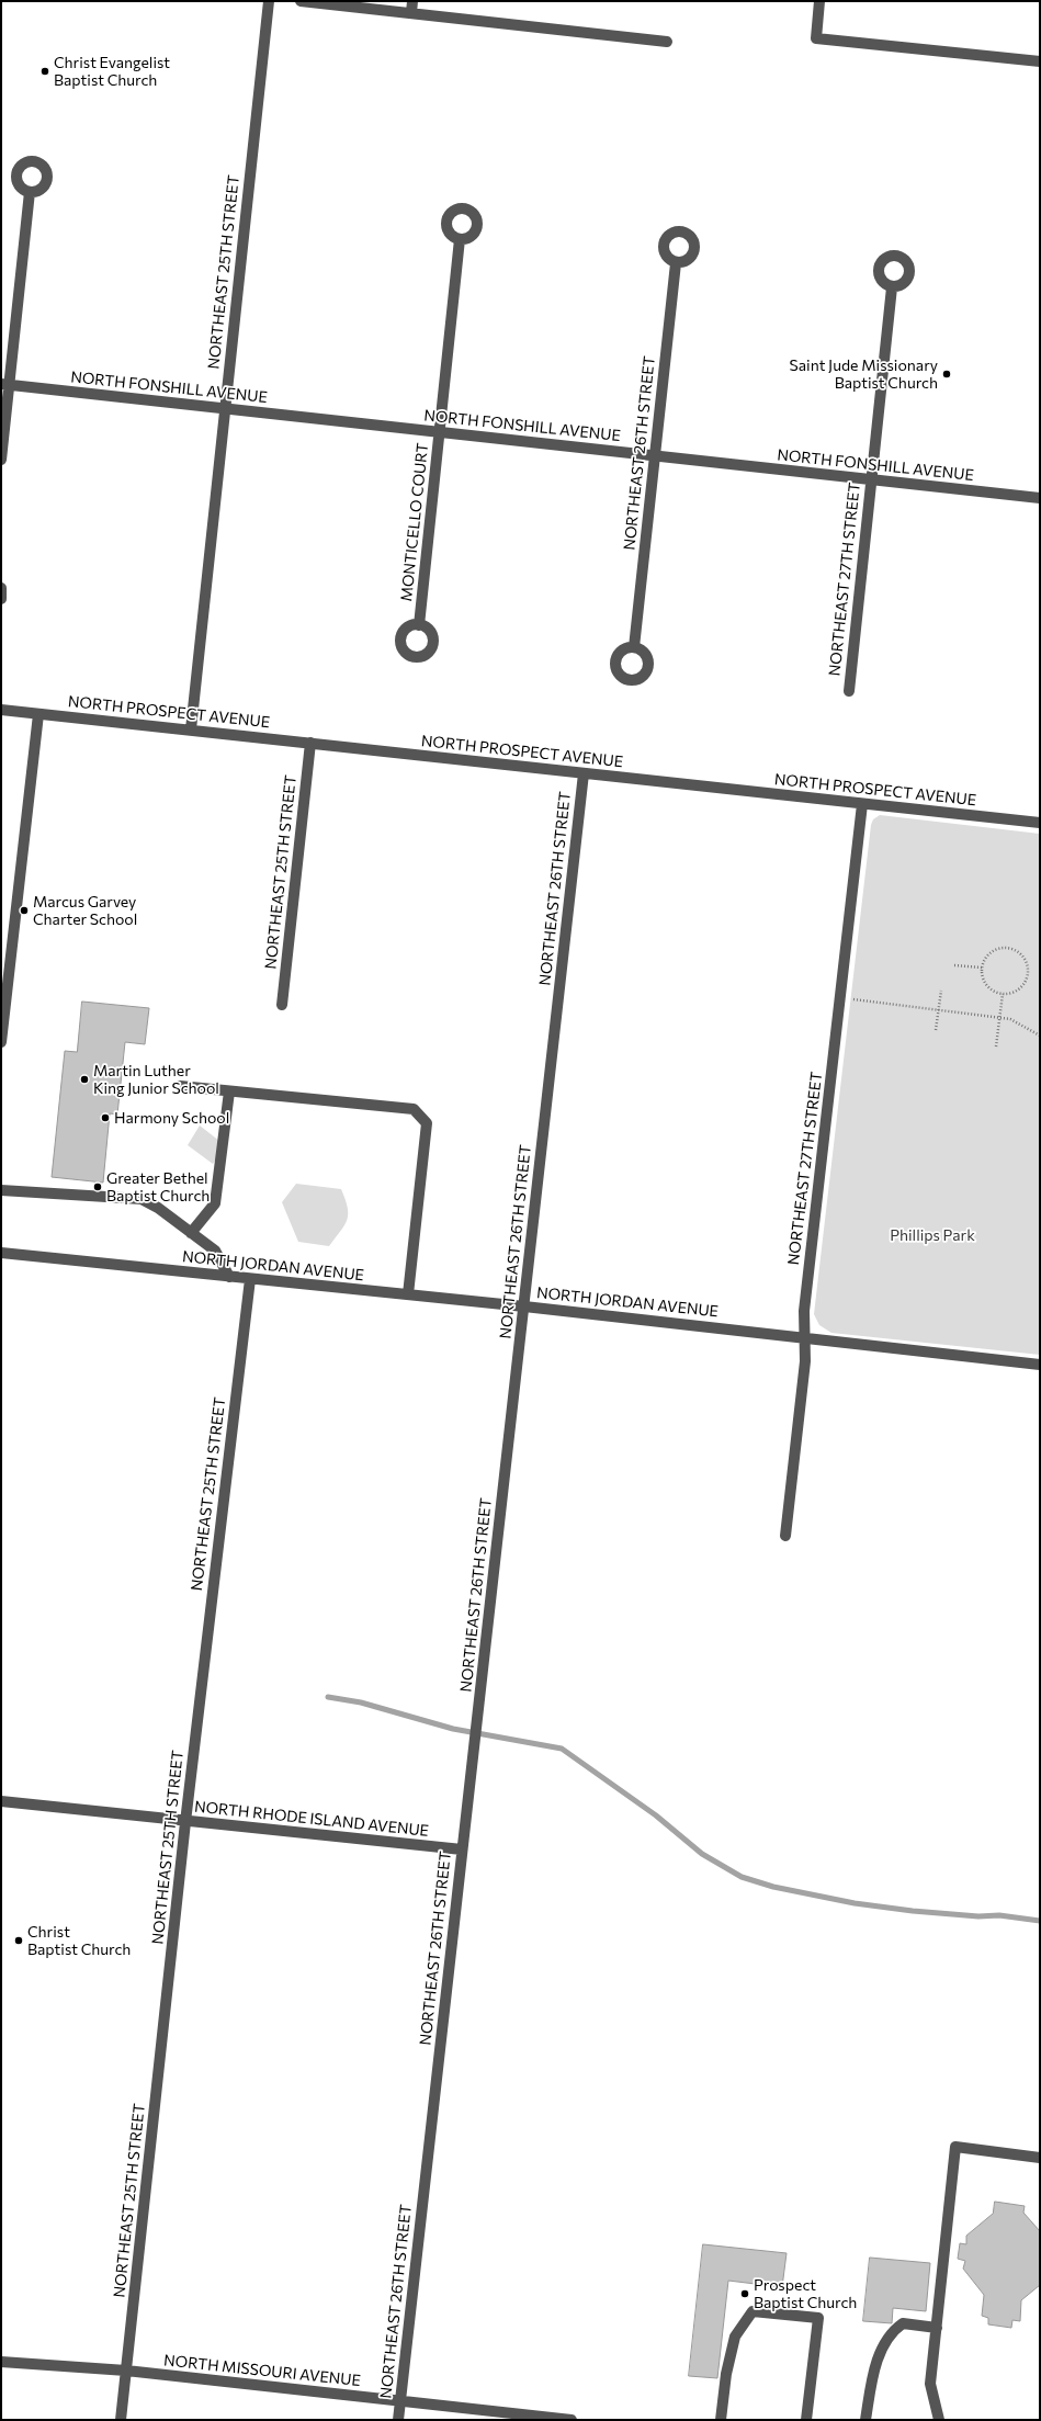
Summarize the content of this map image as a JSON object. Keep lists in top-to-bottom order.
{
  "streets": {
    "street": [
      "NORTHEAST 25TH STREET",
      "NORTH FONSHILL AVENUE",
      "NORTHEAST 26TH STREET",
      "MONTICELLO COURT",
      "NORTHEAST 27TH STREET",
      "NORTH PROSPECT AVENUE",
      "NORTH JORDAN AVENUE",
      "NORTH RHODE ISLAND AVENUE",
      "NORTH MISSOURI AVENUE"
    ]
  },
  "crossings": [
    ["NORTHEAST 25TH STREET", "NORTH FONSHILL AVENUE"],
    ["NORTHEAST 25TH STREET", "NORTH PROSPECT AVENUE"],
    ["NORTHEAST 25TH STREET", "NORTH JORDAN AVENUE"],
    ["NORTHEAST 25TH STREET", "NORTH RHODE ISLAND AVENUE"],
    ["NORTHEAST 25TH STREET", "NORTH MISSOURI AVENUE"],
    ["NORTH FONSHILL AVENUE", "NORTHEAST 26TH STREET"],
    ["NORTH FONSHILL AVENUE", "MONTICELLO COURT"],
    ["NORTH FONSHILL AVENUE", "NORTHEAST 27TH STREET"],
    ["NORTHEAST 26TH STREET", "NORTH PROSPECT AVENUE"],
    ["NORTHEAST 26TH STREET", "NORTH JORDAN AVENUE"],
    ["NORTHEAST 26TH STREET", "NORTH RHODE ISLAND AVENUE"],
    ["NORTHEAST 26TH STREET", "NORTH MISSOURI AVENUE"],
    ["NORTHEAST 27TH STREET", "NORTH PROSPECT AVENUE"],
    ["NORTHEAST 27TH STREET", "NORTH JORDAN AVENUE"]
  ],
  "parks": ["Phillips Park"],
  "places": [
    "Christ Evangelist Baptist Church",
    "Saint Jude Missionary Baptist Church",
    "Marcus Garvey Charter School",
    "Martin Luther King Junior School",
    "Harmony School",
    "Greater Bethel Baptist Church",
    "Christ Baptist Church",
    "Prospect Baptist Church"
  ]
}
